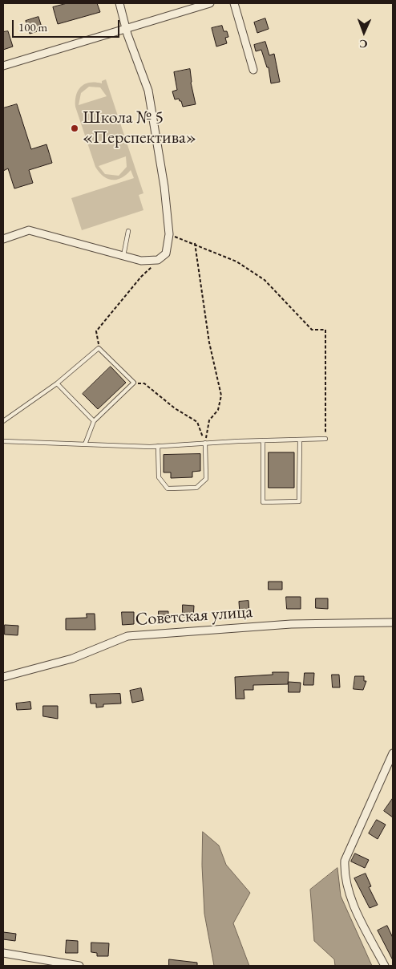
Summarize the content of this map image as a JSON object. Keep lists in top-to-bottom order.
{
  "streets": {
    "street": ["Советская улица"]
  },
  "places": ["Школа № 5 «Перспектива»"],
  "scale_bar": "100 m",
  "north": "bottom"
}
